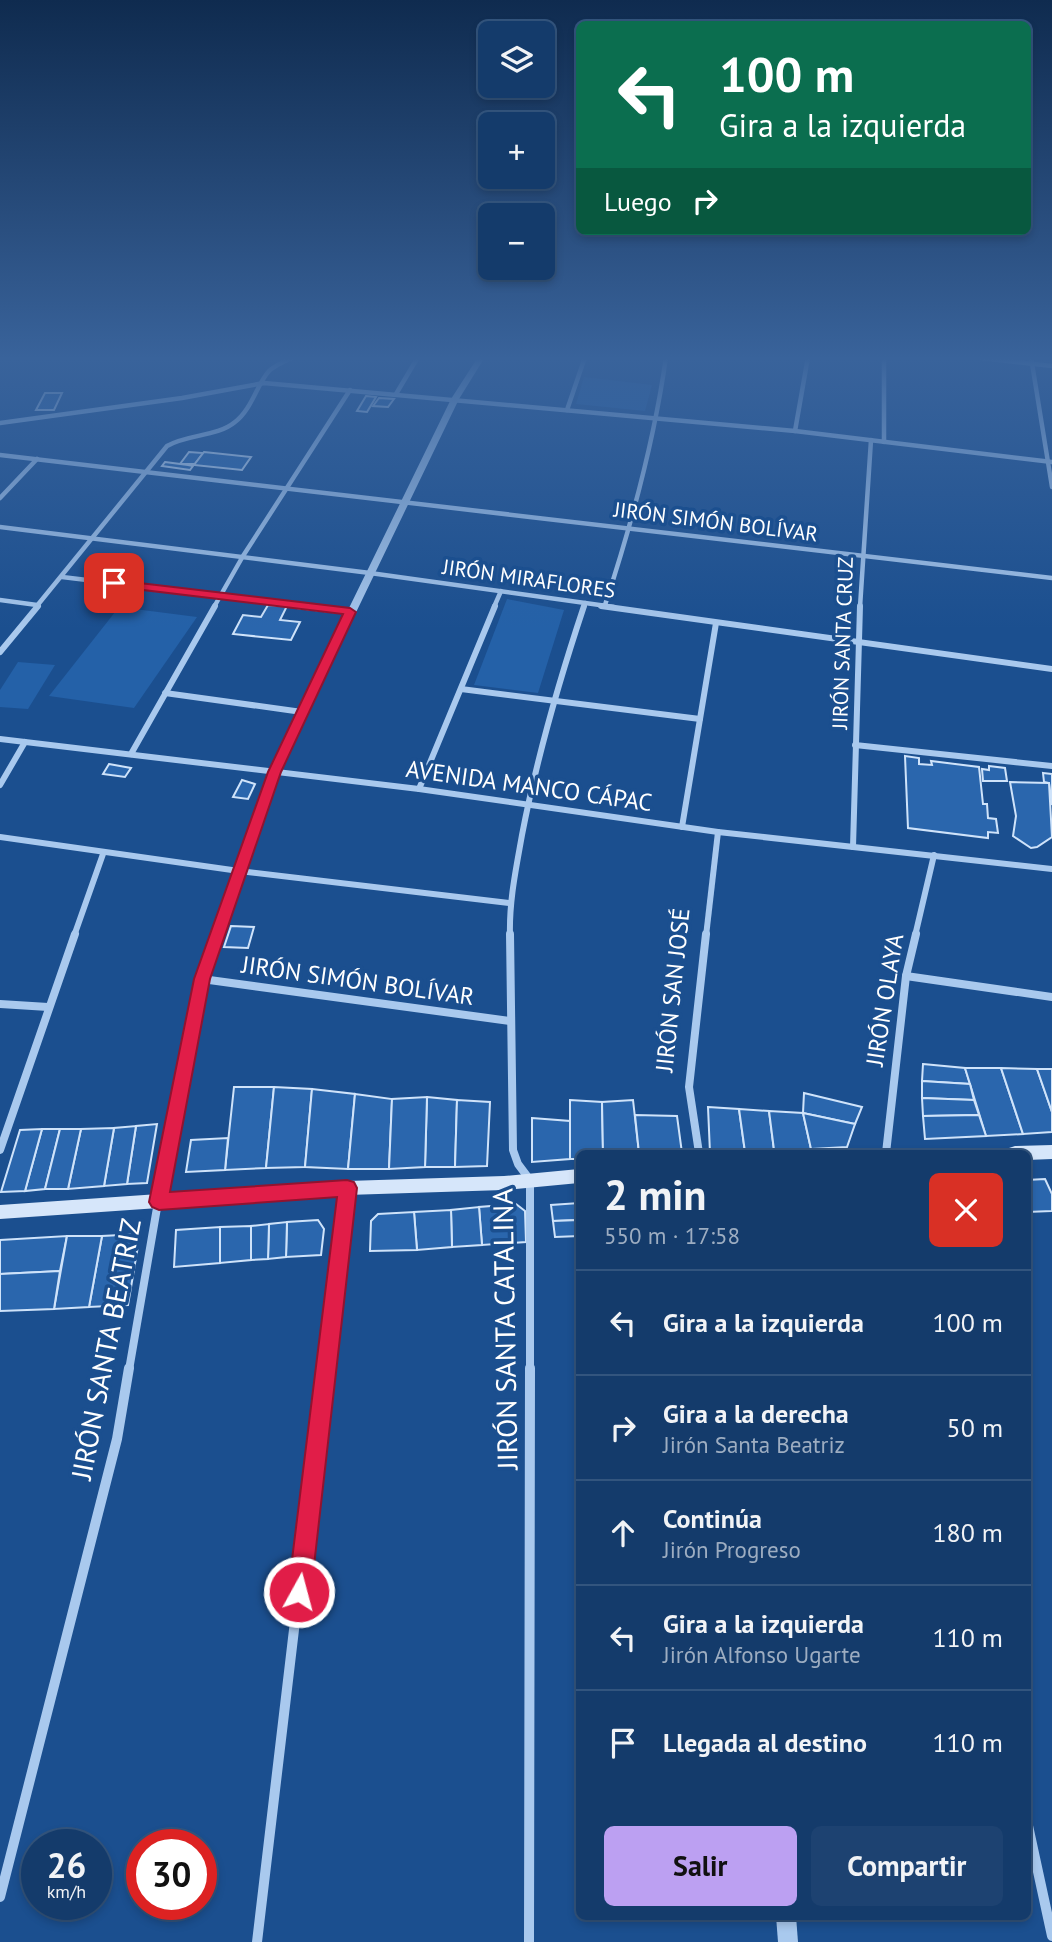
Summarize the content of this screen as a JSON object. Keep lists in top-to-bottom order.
{
  "streets": {
    "street": [
      "JIRÓN SIMÓN BOLÍVAR",
      "JIRÓN MIRAFLORES",
      "JIRÓN SANTA CRUZ",
      "AVENIDA MANCO CÁPAC",
      "JIRÓN SAN JOSÉ",
      "JIRÓN OLAYA",
      "JIRÓN SANTA CATALINA",
      "JIRÓN SANTA BEATRIZ"
    ]
  },
  "crossings": [
    ["JIRÓN SIMÓN BOLÍVAR", "JIRÓN SANTA CRUZ"],
    ["JIRÓN SIMÓN BOLÍVAR", "JIRÓN SANTA CATALINA"],
    ["JIRÓN SIMÓN BOLÍVAR", "JIRÓN SANTA BEATRIZ"],
    ["JIRÓN MIRAFLORES", "JIRÓN SANTA CRUZ"],
    ["JIRÓN MIRAFLORES", "JIRÓN SANTA CATALINA"],
    ["JIRÓN MIRAFLORES", "JIRÓN SANTA BEATRIZ"],
    ["JIRÓN SANTA CRUZ", "AVENIDA MANCO CÁPAC"],
    ["AVENIDA MANCO CÁPAC", "JIRÓN SAN JOSÉ"],
    ["AVENIDA MANCO CÁPAC", "JIRÓN OLAYA"],
    ["AVENIDA MANCO CÁPAC", "JIRÓN SANTA CATALINA"],
    ["AVENIDA MANCO CÁPAC", "JIRÓN SANTA BEATRIZ"]
  ],
  "page": {
    "map_buttons": ["+", "−"],
    "turn": ["100 m", "Gira a la izquierda"],
    "then": "Luego",
    "heading": ["2 min", "550 m · 17:58"],
    "list": [
      {
        "name": "Gira a la izquierda",
        "value": "100 m"
      },
      {
        "name": "Gira a la derecha",
        "note": "Jirón Santa Beatriz",
        "value": "50 m"
      },
      {
        "name": "Continúa",
        "note": "Jirón Progreso",
        "value": "180 m"
      },
      {
        "name": "Gira a la izquierda",
        "note": "Jirón Alfonso Ugarte",
        "value": "110 m"
      },
      {
        "name": "Llegada al destino",
        "value": "110 m"
      }
    ],
    "buttons": ["Salir", "Compartir"],
    "speed": "26 km/h",
    "limit": "30"
  }
}
